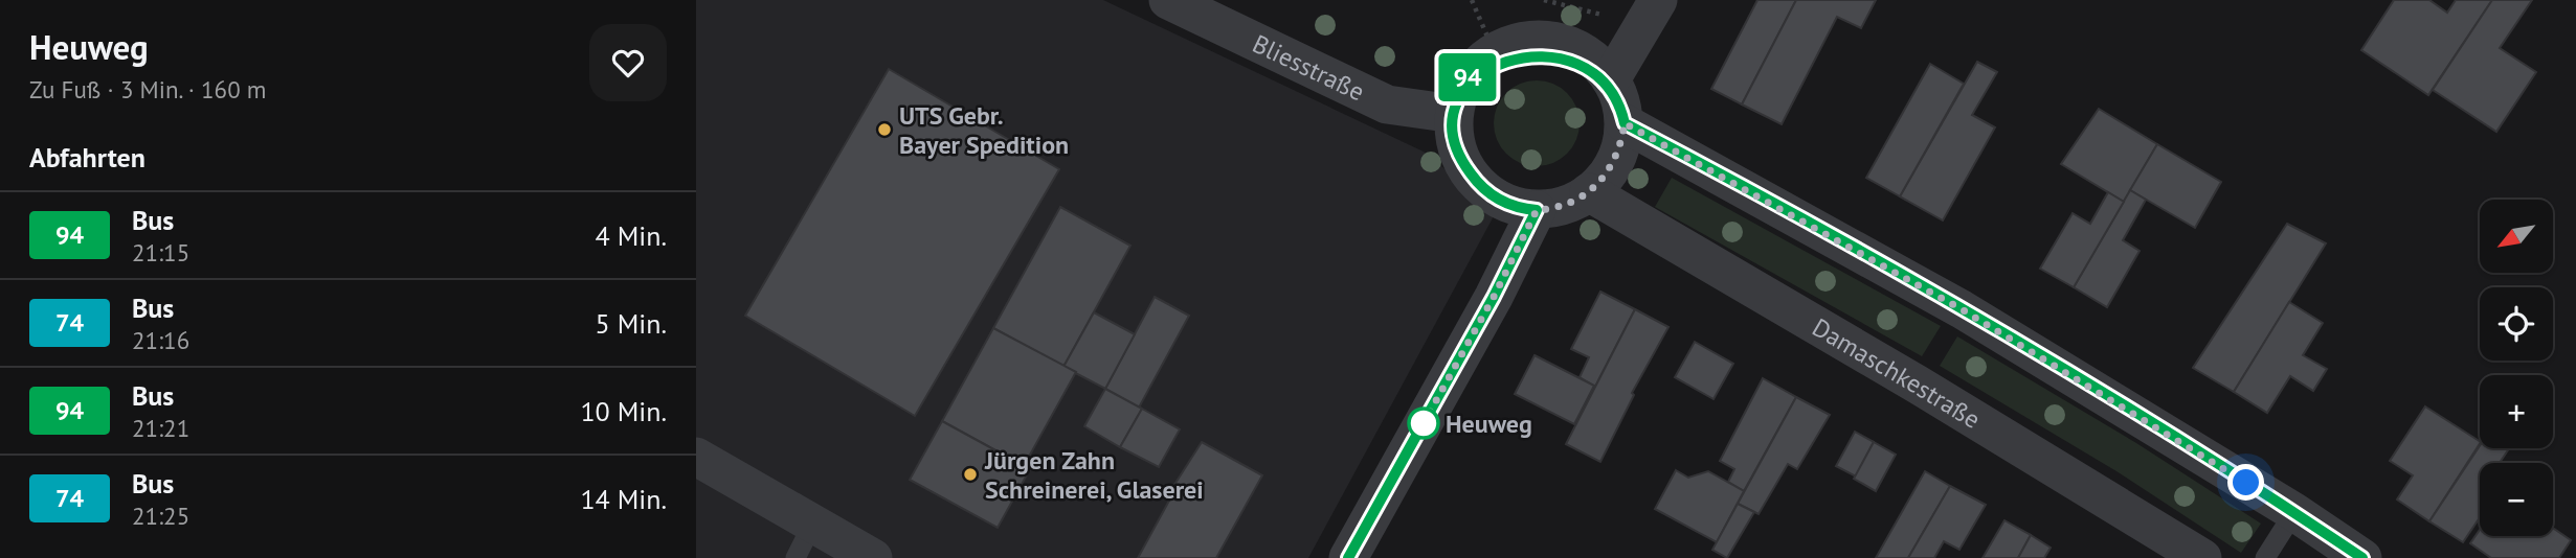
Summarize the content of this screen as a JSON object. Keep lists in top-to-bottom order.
{
  "streets": {
    "street": ["Bliesstraße", "Damaschkestraße"]
  },
  "crossings": [
    ["Bliesstraße", "Damaschkestraße"]
  ],
  "places": ["UTS Gebr. Bayer Spedition", "Heuweg", "Jürgen Zahn Schreinerei, Glaserei"],
  "lines": ["bus line 94"],
  "north": "bottom left",
  "page": {
    "heading": [
      ["Heuweg", "Zu Fuß · 3 Min. · 160 m"],
      "Abfahrten"
    ],
    "on_map": "94",
    "list": [
      {
        "mark": "94",
        "name": "Bus",
        "note": "21:15",
        "value": "4 Min."
      },
      {
        "mark": "74",
        "name": "Bus",
        "note": "21:16",
        "value": "5 Min."
      },
      {
        "mark": "94",
        "name": "Bus",
        "note": "21:21",
        "value": "10 Min."
      },
      {
        "mark": "74",
        "name": "Bus",
        "note": "21:25",
        "value": "14 Min."
      }
    ],
    "map_buttons": ["+", "−"]
  }
}
